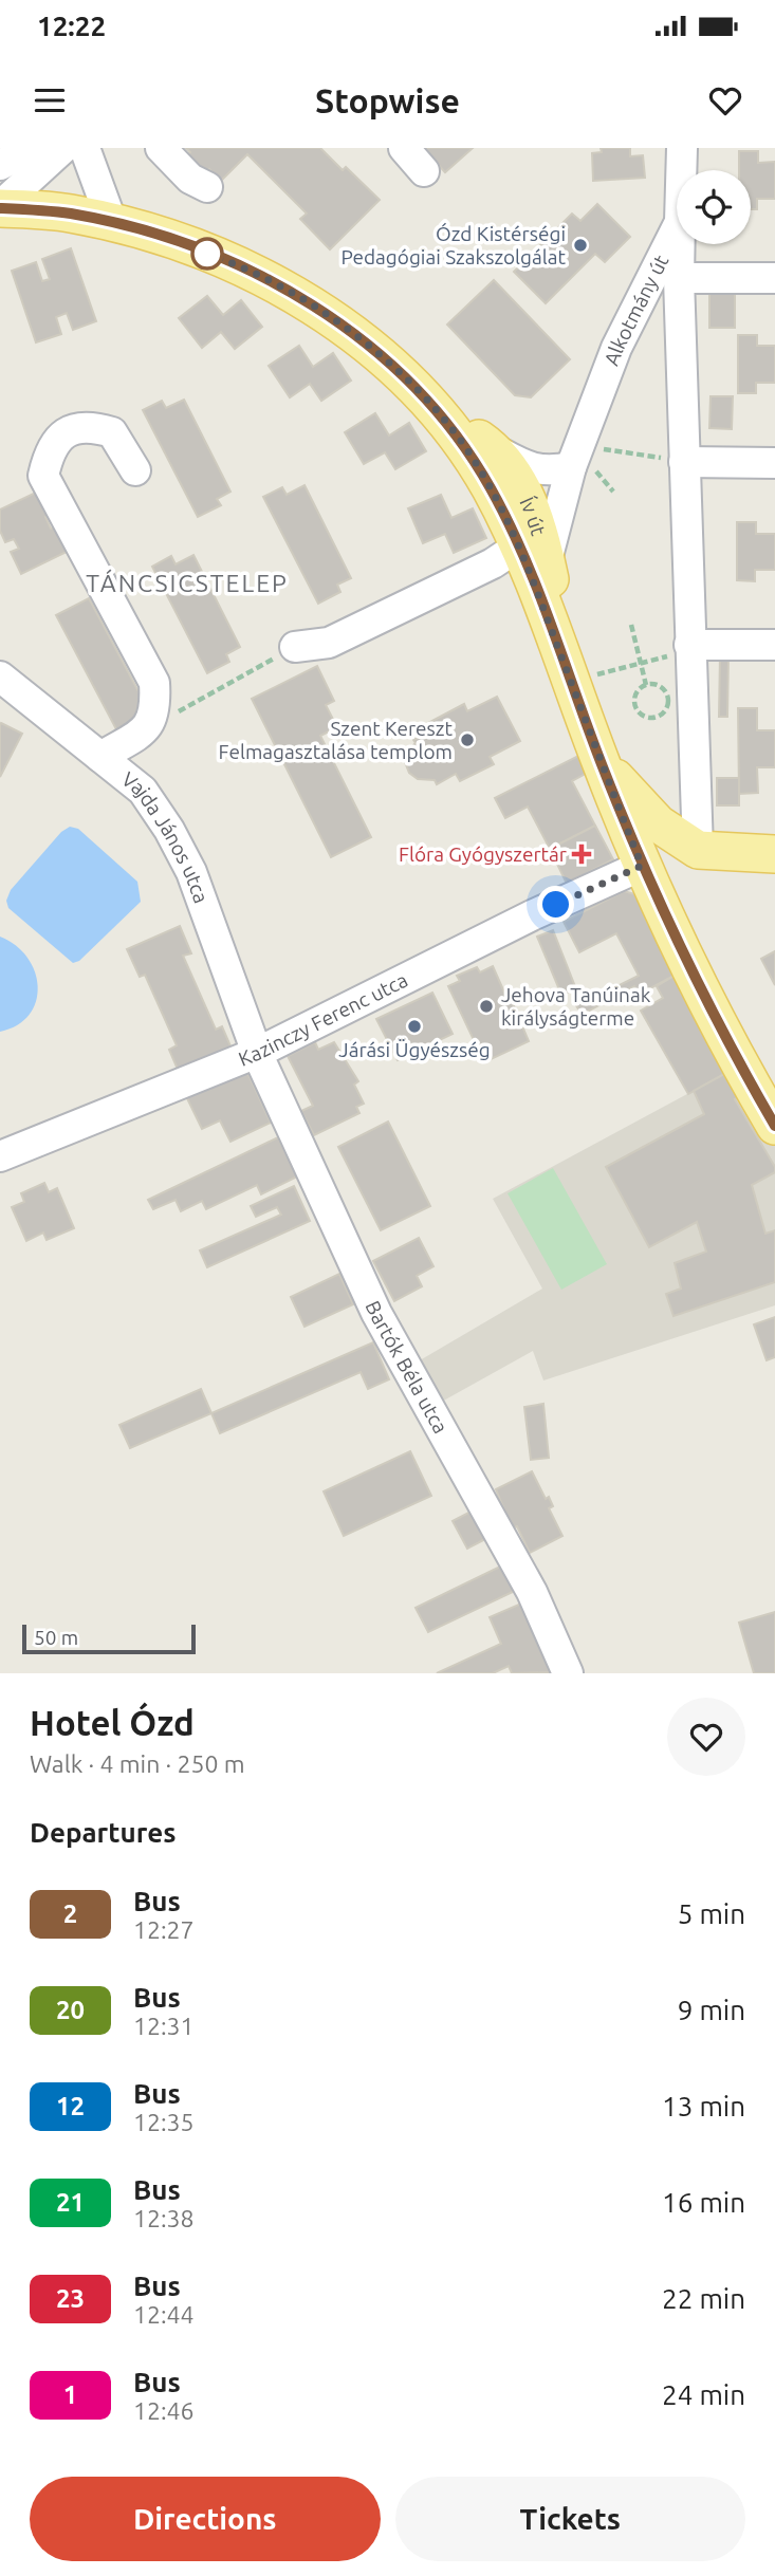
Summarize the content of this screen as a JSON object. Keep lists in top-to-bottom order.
{
  "streets": {
    "main road": ["Ív út"],
    "street": [
      "Alkotmány út",
      "Vajda János utca",
      "Kazinczy Ferenc utca",
      "Bartók Béla utca"
    ]
  },
  "crossings": [
    ["Alkotmány út", "Ív út"],
    ["Ív út", "Kazinczy Ferenc utca"],
    ["Vajda János utca", "Kazinczy Ferenc utca"],
    ["Vajda János utca", "Bartók Béla utca"],
    ["Kazinczy Ferenc utca", "Bartók Béla utca"]
  ],
  "districts": ["TÁNCSICSTELEP"],
  "places": {
    "other": [
      "Ózd Kistérségi Pedagógiai Szakszolgálat",
      "Szent Kereszt Felmagasztalása templom",
      "Jehova Tanúinak királyságterme",
      "Járási Ügyészség"
    ],
    "health": ["Flóra Gyógyszertár"]
  },
  "lines": ["bus line 2"],
  "scale_bar": "50 m",
  "page": {
    "status": "12:22",
    "header": "Stopwise",
    "scale": "50 m",
    "heading": [
      ["Hotel Ózd", "Walk · 4 min · 250 m"],
      "Departures"
    ],
    "list": [
      {
        "mark": "2",
        "name": "Bus",
        "note": "12:27",
        "value": "5 min"
      },
      {
        "mark": "20",
        "name": "Bus",
        "note": "12:31",
        "value": "9 min"
      },
      {
        "mark": "12",
        "name": "Bus",
        "note": "12:35",
        "value": "13 min"
      },
      {
        "mark": "21",
        "name": "Bus",
        "note": "12:38",
        "value": "16 min"
      },
      {
        "mark": "23",
        "name": "Bus",
        "note": "12:44",
        "value": "22 min"
      },
      {
        "mark": "1",
        "name": "Bus",
        "note": "12:46",
        "value": "24 min"
      }
    ],
    "buttons": ["Directions", "Tickets"]
  }
}
